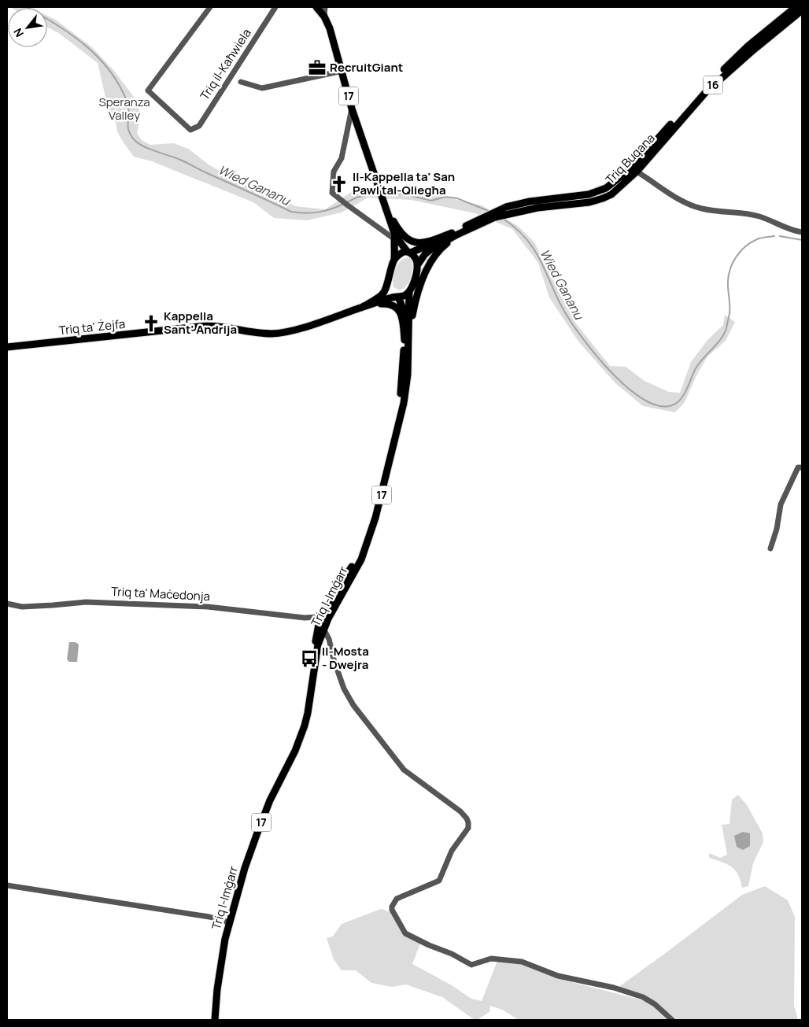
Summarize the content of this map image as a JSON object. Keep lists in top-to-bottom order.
{
  "streets": {
    "main road": [
      "16",
      "17",
      "Triq Buqana",
      "Triq ta' Żejfa",
      "Triq l-Imġarr"
    ],
    "street": ["Triq il-Kaħwiela", "Triq ta' Maċedonja"]
  },
  "crossings": [
    ["16", "17"],
    ["16", "Triq Buqana"],
    ["16", "Triq ta' Żejfa"],
    ["16", "Triq l-Imġarr"],
    ["17", "Triq Buqana"],
    ["Triq ta' Żejfa", "Triq l-Imġarr"],
    ["Triq ta' Maċedonja", "Triq l-Imġarr"]
  ],
  "water": ["Wied Gananu"],
  "parks": ["Speranza Valley"],
  "places": {
    "office": ["RecruitGiant"],
    "church": ["Il-Kappella ta' San Pawl tal-Qliegħa", "Kappella Sant' Andrija"],
    "bus stop": ["Il-Mosta - Dwejra"]
  },
  "north": "bottom left"
}
